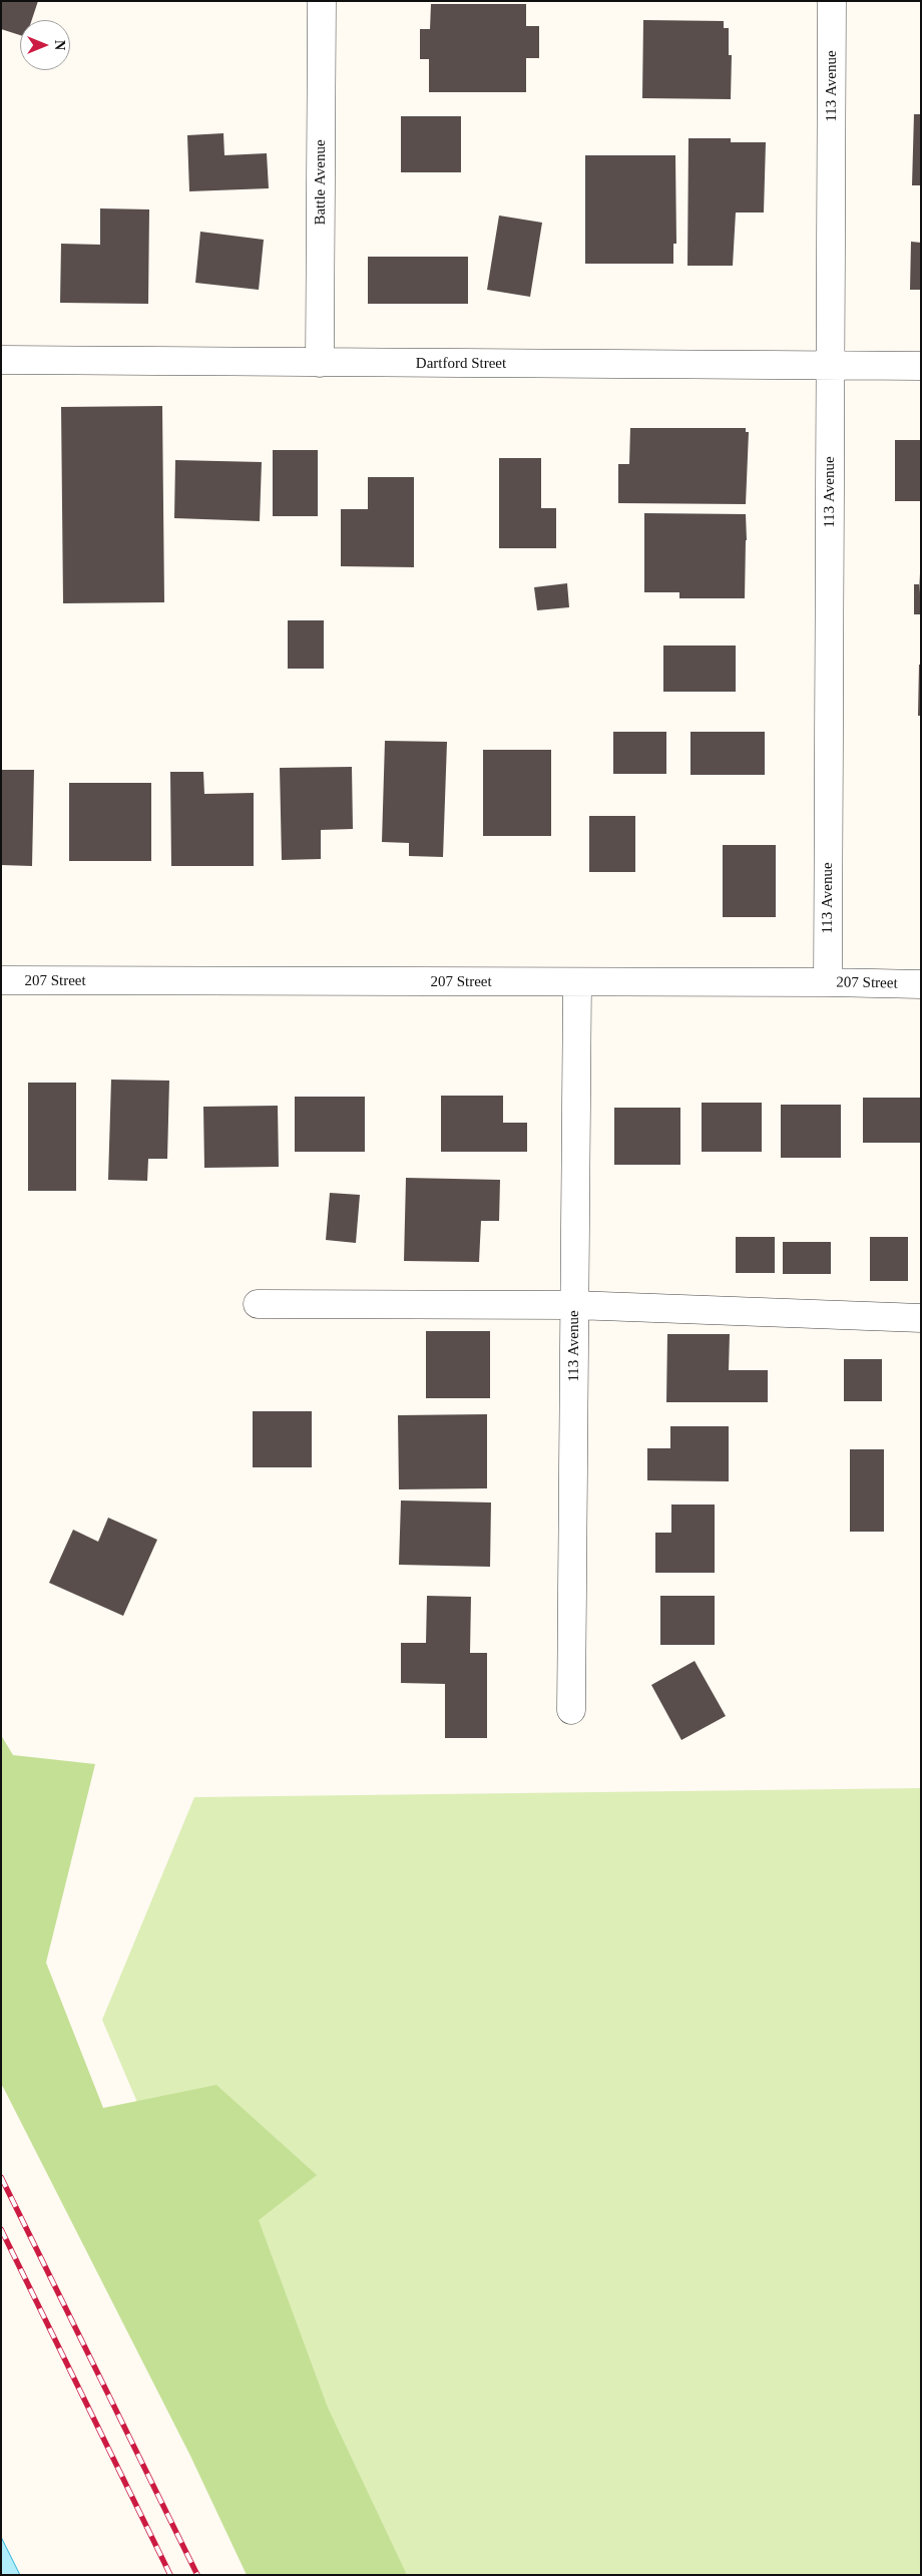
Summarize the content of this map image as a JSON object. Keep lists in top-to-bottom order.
{
  "streets": {
    "street": [
      "113 Avenue",
      "Battle Avenue",
      "Dartford Street",
      "207 Street"
    ]
  },
  "crossings": [
    ["113 Avenue", "Dartford Street"],
    ["113 Avenue", "207 Street"],
    ["Battle Avenue", "Dartford Street"]
  ],
  "north": "right"
}
